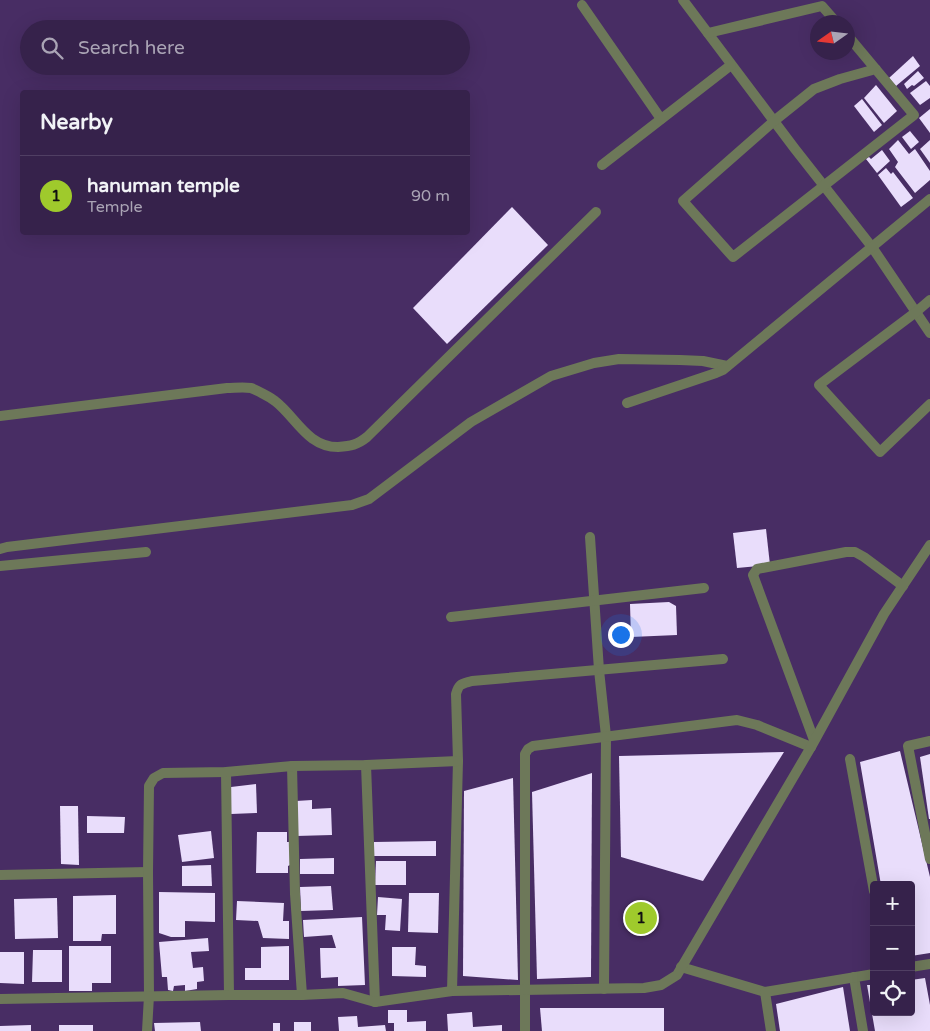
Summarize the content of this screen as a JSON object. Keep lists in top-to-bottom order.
{
  "north": "left",
  "page": {
    "search": "Search here",
    "heading": "Nearby",
    "list": [
      {
        "mark": "1",
        "name": "hanuman temple",
        "note": "Temple",
        "value": "90 m"
      }
    ],
    "map_buttons": ["+", "−"],
    "pins": "1"
  }
}
